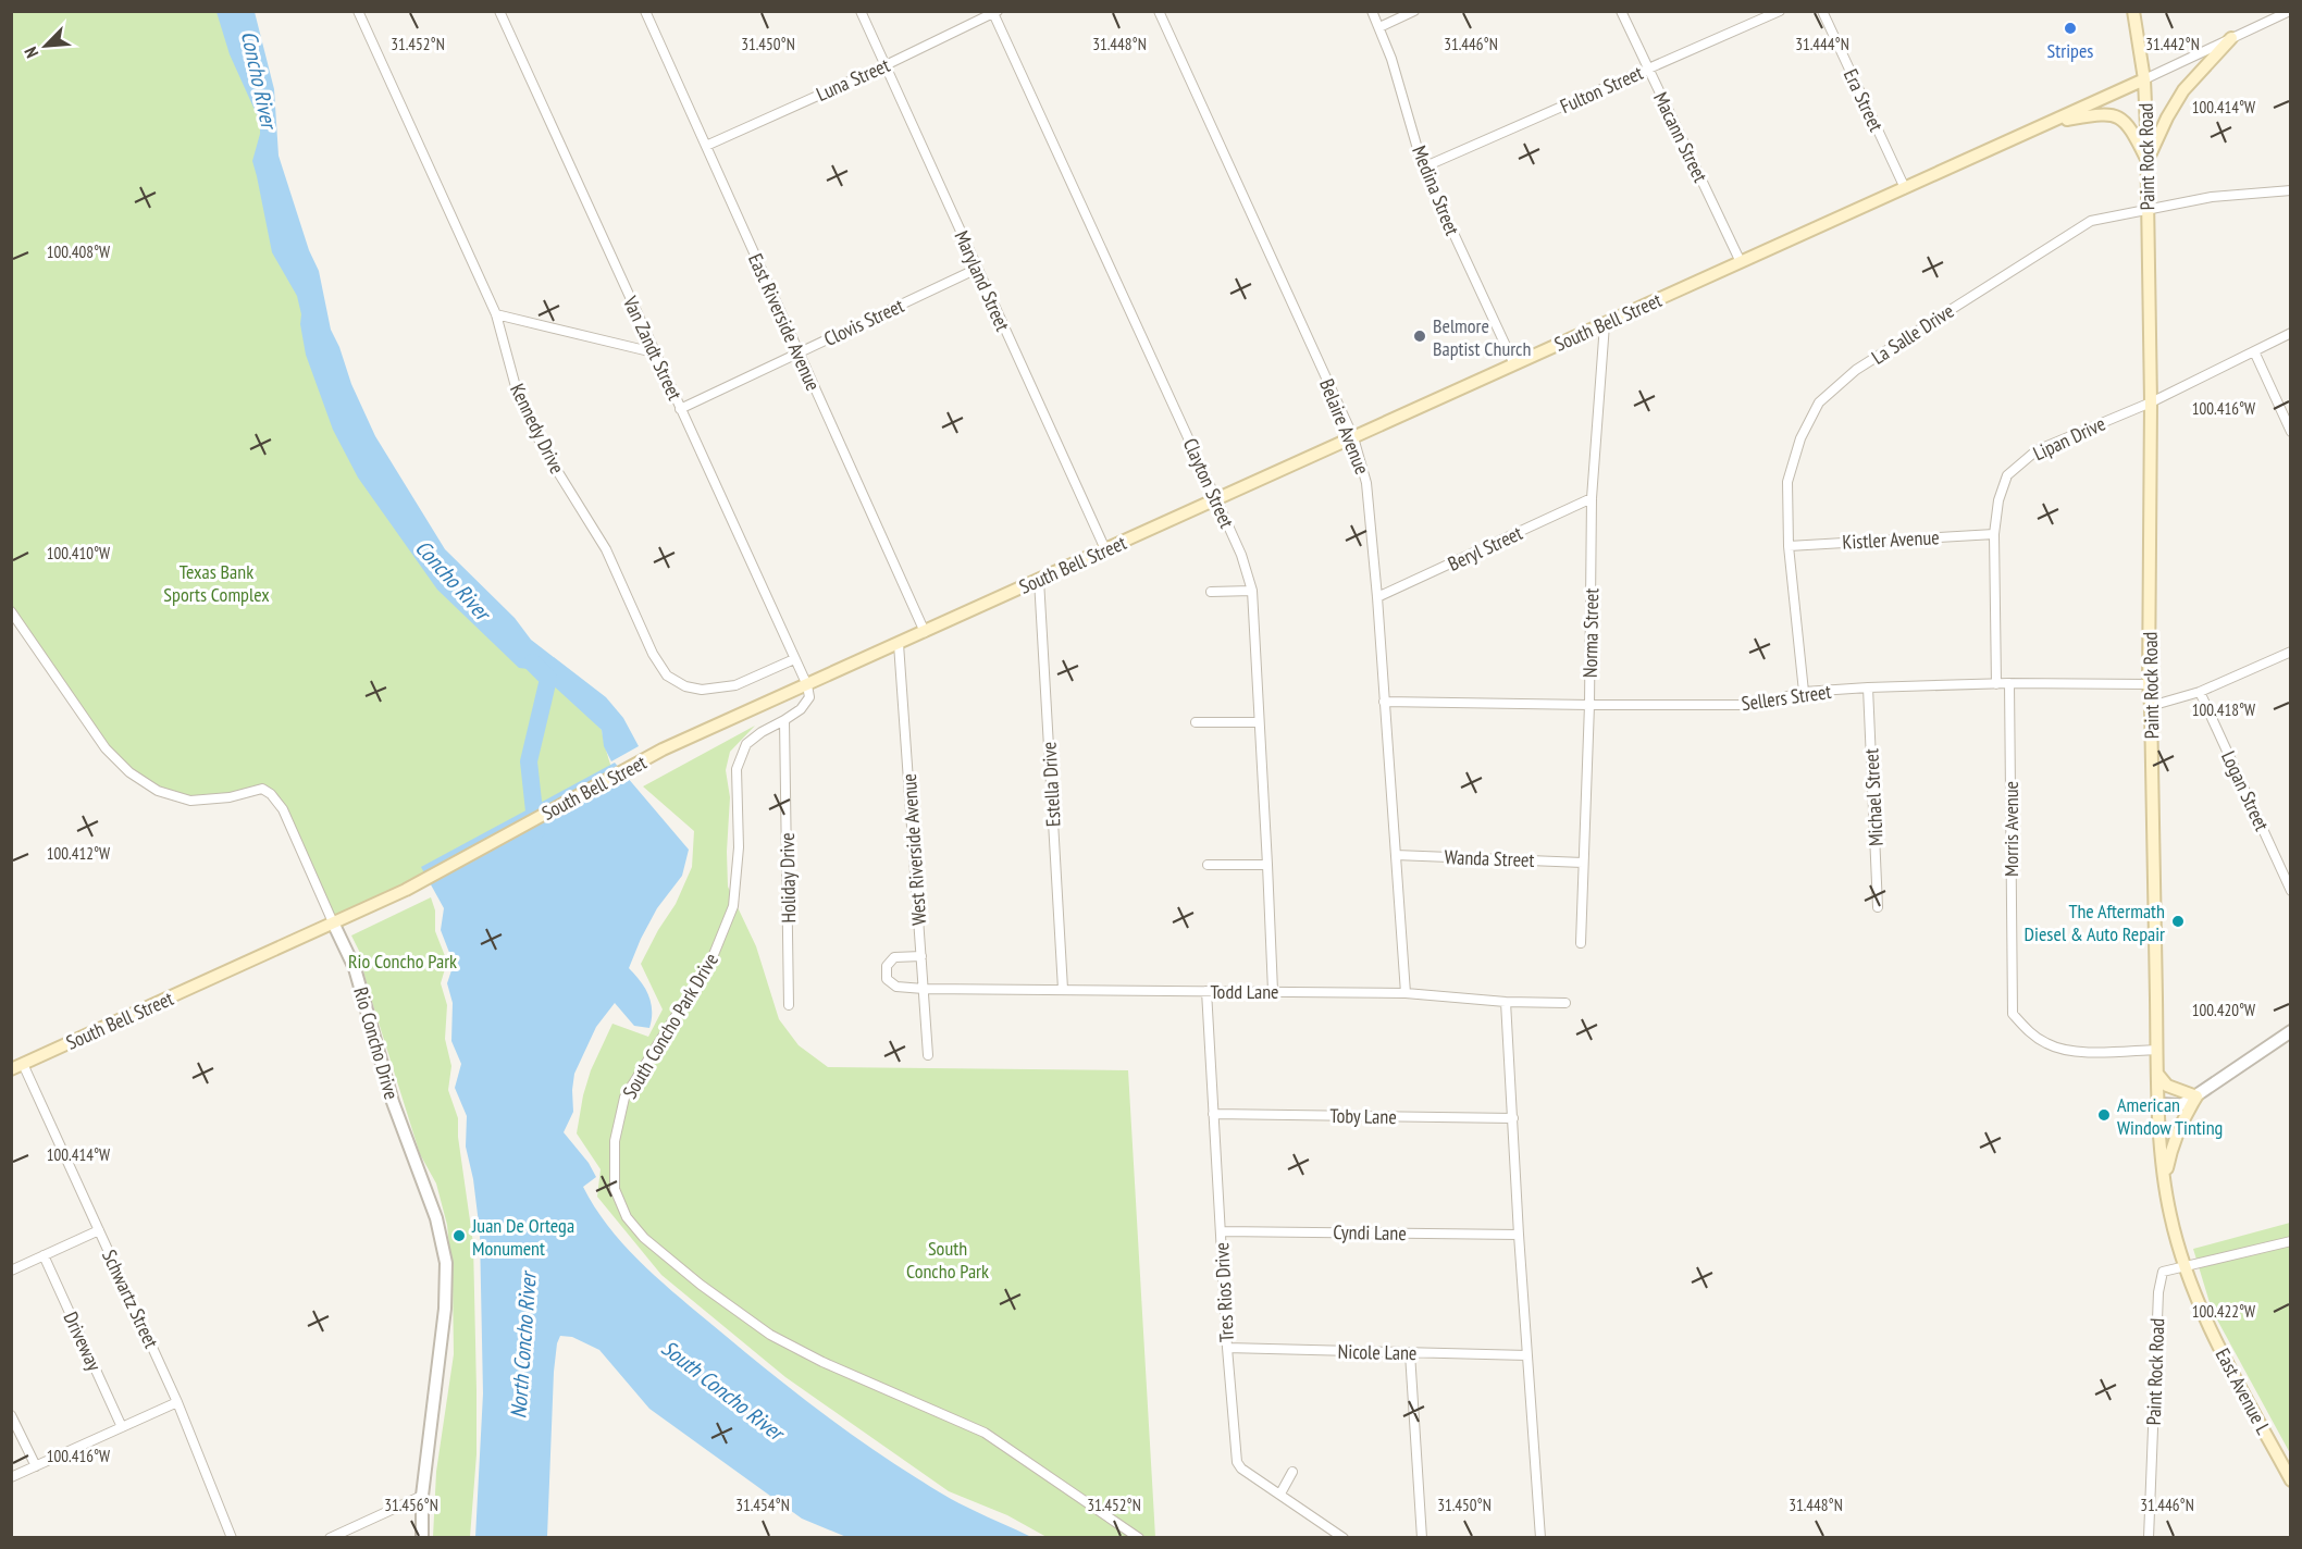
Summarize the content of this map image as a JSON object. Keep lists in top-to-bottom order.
{
  "streets": {
    "main road": ["Paint Rock Road", "South Bell Street", "East Avenue L"],
    "street": [
      "Luna Street",
      "Fulton Street",
      "Era Street",
      "Macann Street",
      "Medina Street",
      "Maryland Street",
      "East Riverside Avenue",
      "Clovis Street",
      "La Salle Drive",
      "Van Zandt Street",
      "Belaire Avenue",
      "Kennedy Drive",
      "Lipan Drive",
      "Clayton Street",
      "Kistler Avenue",
      "Beryl Street",
      "Norma Street",
      "Sellers Street",
      "Estella Drive",
      "Logan Street",
      "Michael Street",
      "Morris Avenue",
      "West Riverside Avenue",
      "Wanda Street",
      "Holiday Drive",
      "Todd Lane",
      "South Concho Park Drive",
      "Rio Concho Drive",
      "Toby Lane",
      "Cyndi Lane",
      "Tres Rios Drive",
      "Schwartz Street",
      "Driveway",
      "Nicole Lane"
    ]
  },
  "crossings": [
    ["Luna Street", "Maryland Street"],
    ["Luna Street", "East Riverside Avenue"],
    ["Luna Street", "Clayton Street"],
    ["Fulton Street", "Macann Street"],
    ["Fulton Street", "Medina Street"],
    ["Era Street", "South Bell Street"],
    ["Macann Street", "South Bell Street"],
    ["Paint Rock Road", "South Bell Street"],
    ["Paint Rock Road", "La Salle Drive"],
    ["Paint Rock Road", "Lipan Drive"],
    ["Paint Rock Road", "Sellers Street"],
    ["Paint Rock Road", "Morris Avenue"],
    ["Paint Rock Road", "East Avenue L"],
    ["Medina Street", "South Bell Street"],
    ["Maryland Street", "Clovis Street"],
    ["Maryland Street", "South Bell Street"],
    ["East Riverside Avenue", "Clovis Street"],
    ["East Riverside Avenue", "South Bell Street"],
    ["Clovis Street", "Van Zandt Street"],
    ["South Bell Street", "Van Zandt Street"],
    ["South Bell Street", "Belaire Avenue"],
    ["South Bell Street", "Clayton Street"],
    ["South Bell Street", "Norma Street"],
    ["South Bell Street", "Estella Drive"],
    ["South Bell Street", "West Riverside Avenue"],
    ["South Bell Street", "Rio Concho Drive"],
    ["South Bell Street", "Schwartz Street"],
    ["La Salle Drive", "Kistler Avenue"],
    ["La Salle Drive", "Sellers Street"],
    ["Van Zandt Street", "Kennedy Drive"],
    ["Belaire Avenue", "Beryl Street"],
    ["Belaire Avenue", "Sellers Street"],
    ["Belaire Avenue", "Wanda Street"],
    ["Belaire Avenue", "Todd Lane"],
    ["Lipan Drive", "Kistler Avenue"],
    ["Lipan Drive", "Sellers Street"],
    ["Clayton Street", "Todd Lane"],
    ["Beryl Street", "Norma Street"],
    ["Norma Street", "Sellers Street"],
    ["Norma Street", "Wanda Street"],
    ["Sellers Street", "Michael Street"],
    ["Sellers Street", "Morris Avenue"],
    ["Estella Drive", "Todd Lane"],
    ["West Riverside Avenue", "Todd Lane"],
    ["Holiday Drive", "South Concho Park Drive"],
    ["Todd Lane", "Tres Rios Drive"],
    ["Toby Lane", "Tres Rios Drive"],
    ["Cyndi Lane", "Tres Rios Drive"],
    ["Tres Rios Drive", "Nicole Lane"]
  ],
  "water": ["Concho River", "North Concho River", "South Concho River"],
  "parks": ["Texas Bank Sports Complex", "Rio Concho Park", "South Concho Park"],
  "places": [
    "Stripes",
    "Belmore Baptist Church",
    "The Aftermath Diesel & Auto Repair",
    "American Window Tinting",
    "Juan De Ortega Monument"
  ],
  "north": "bottom left",
  "coordinates": [
    "31.442°N",
    "31.452°N",
    "31.450°N",
    "31.448°N",
    "31.446°N",
    "31.444°N",
    "100.414°W",
    "100.408°W",
    "100.416°W",
    "100.410°W",
    "100.418°W",
    "100.412°W",
    "100.420°W",
    "100.422°W",
    "31.456°N",
    "31.454°N"
  ]
}
